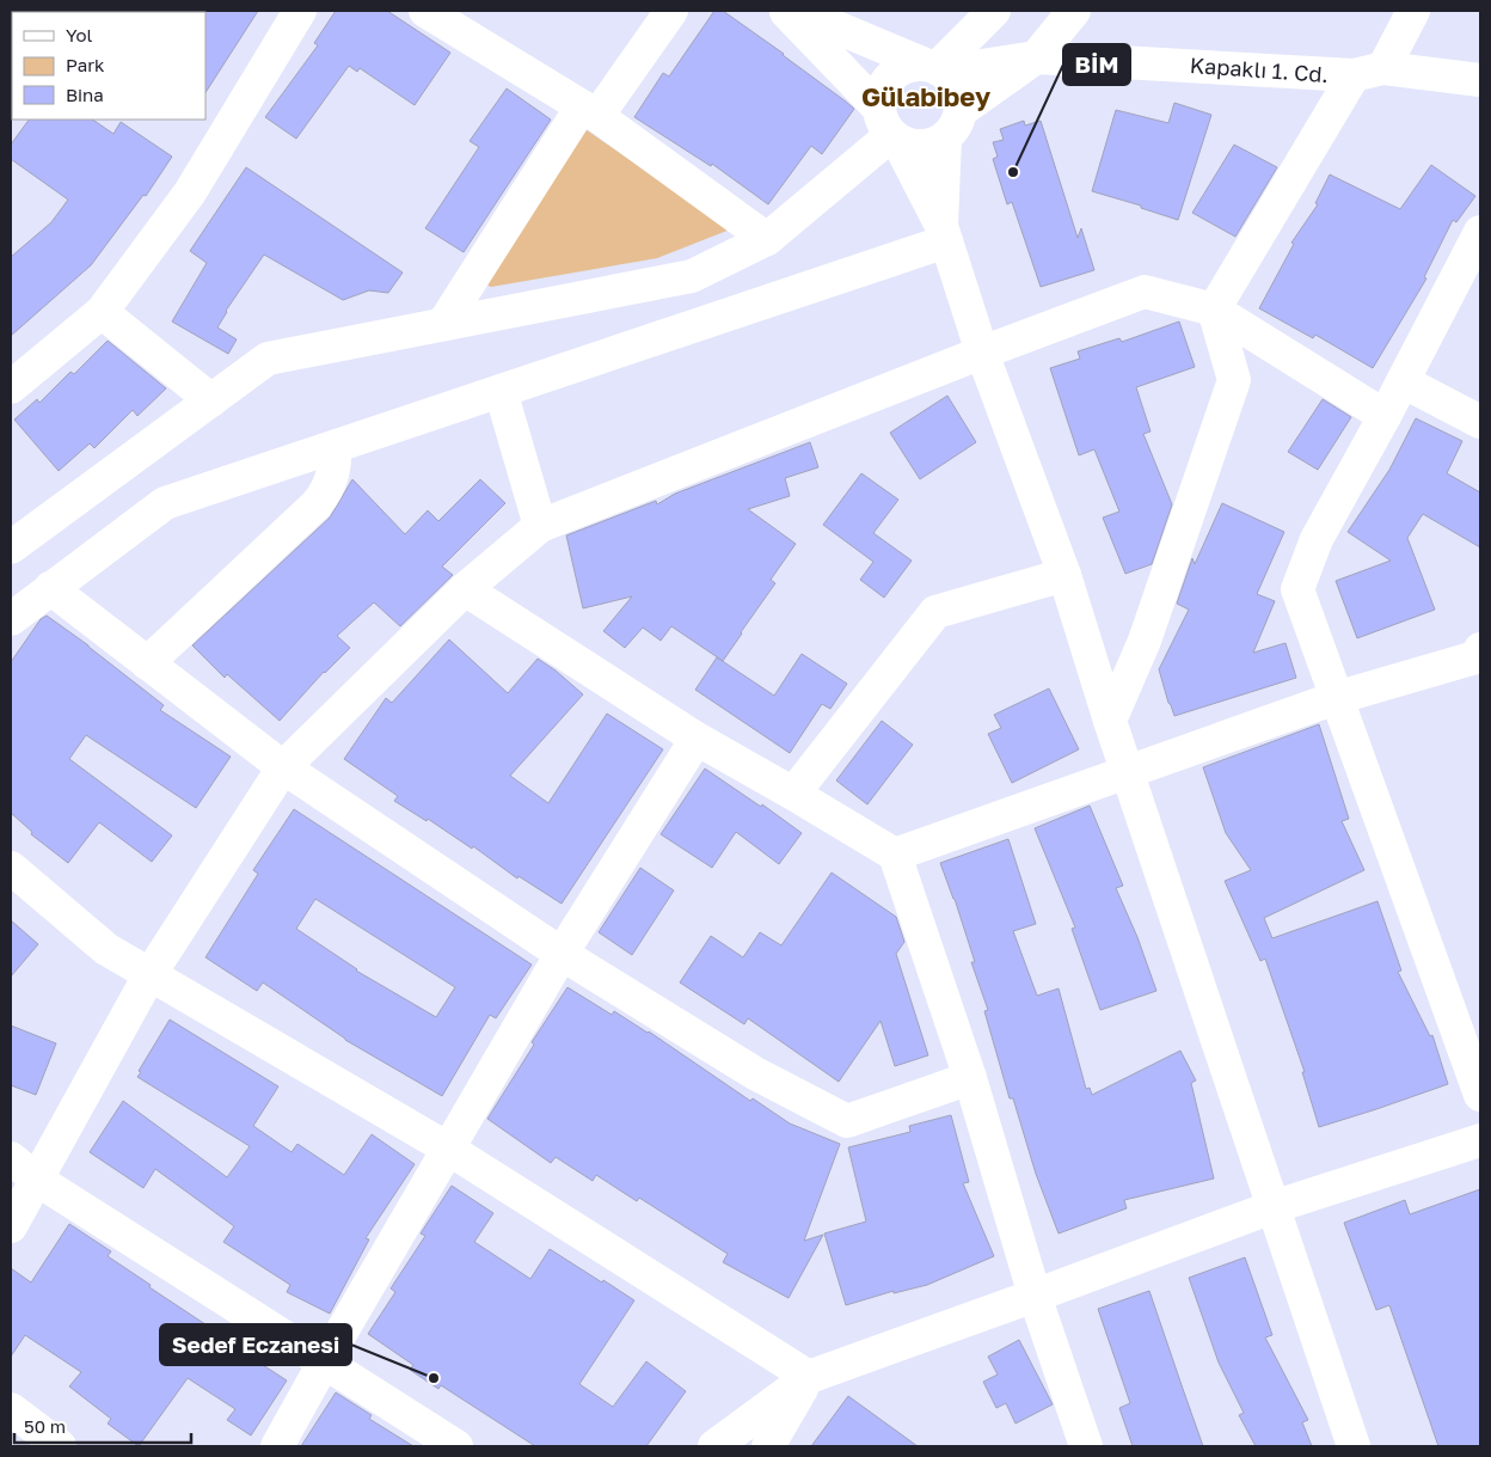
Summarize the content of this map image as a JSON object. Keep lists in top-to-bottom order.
{
  "streets": {
    "street": ["Kapaklı 1. Cd."]
  },
  "districts": ["Gülabibey"],
  "places": ["BİM", "Sedef Eczanesi"],
  "legend": ["Yol", "Park", "Bina"],
  "scale_bar": "50 m"
}
